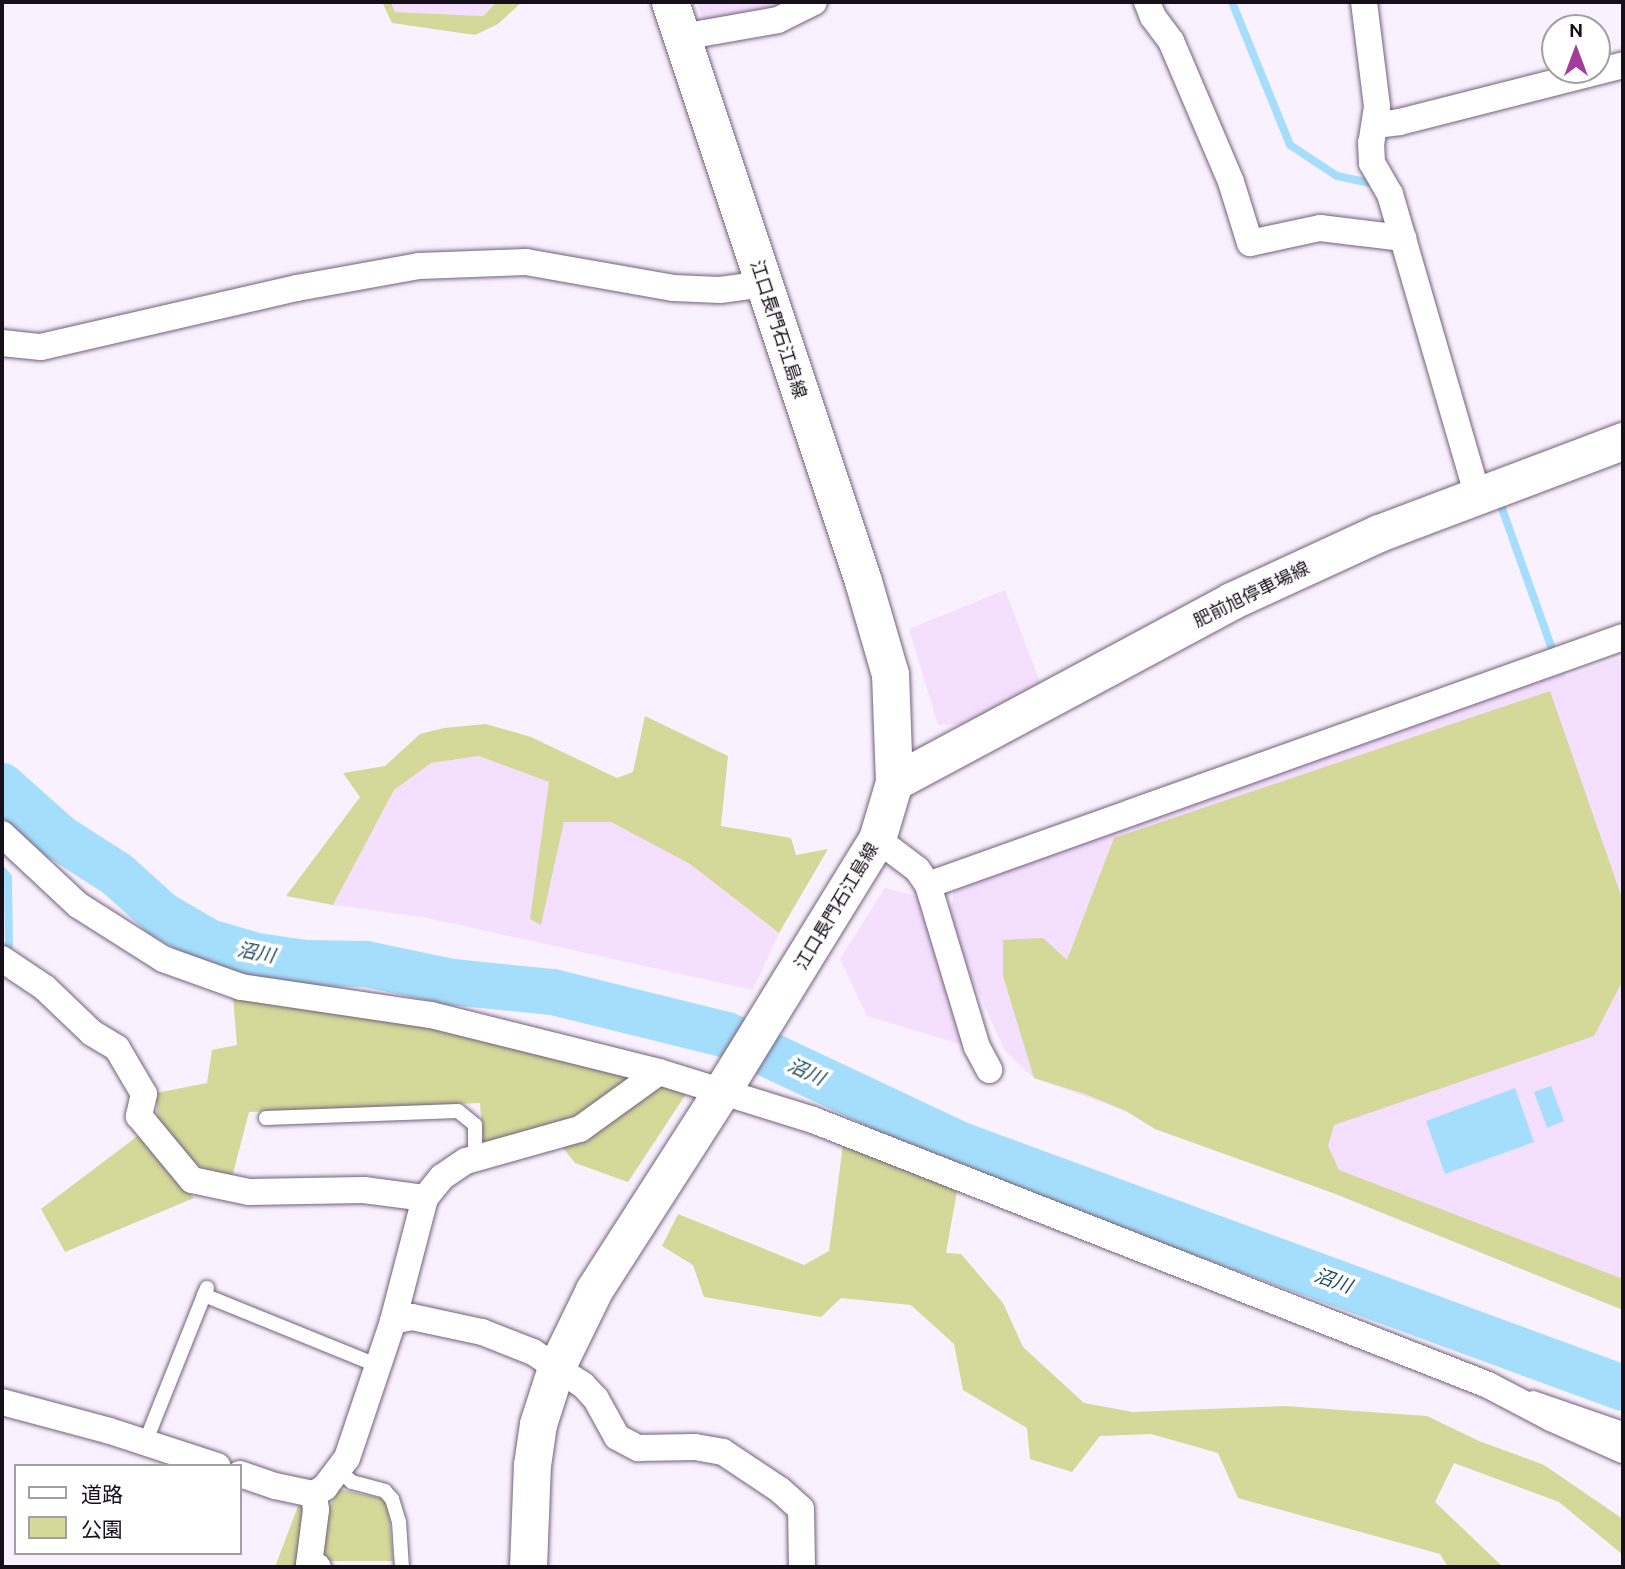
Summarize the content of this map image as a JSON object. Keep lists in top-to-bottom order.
{
  "streets": {
    "main road": ["江口長門石江島線", "肥前旭停車場線"]
  },
  "crossings": [
    ["江口長門石江島線", "肥前旭停車場線"]
  ],
  "water": ["沼川"],
  "legend": ["道路", "公園"],
  "north": "top"
}
